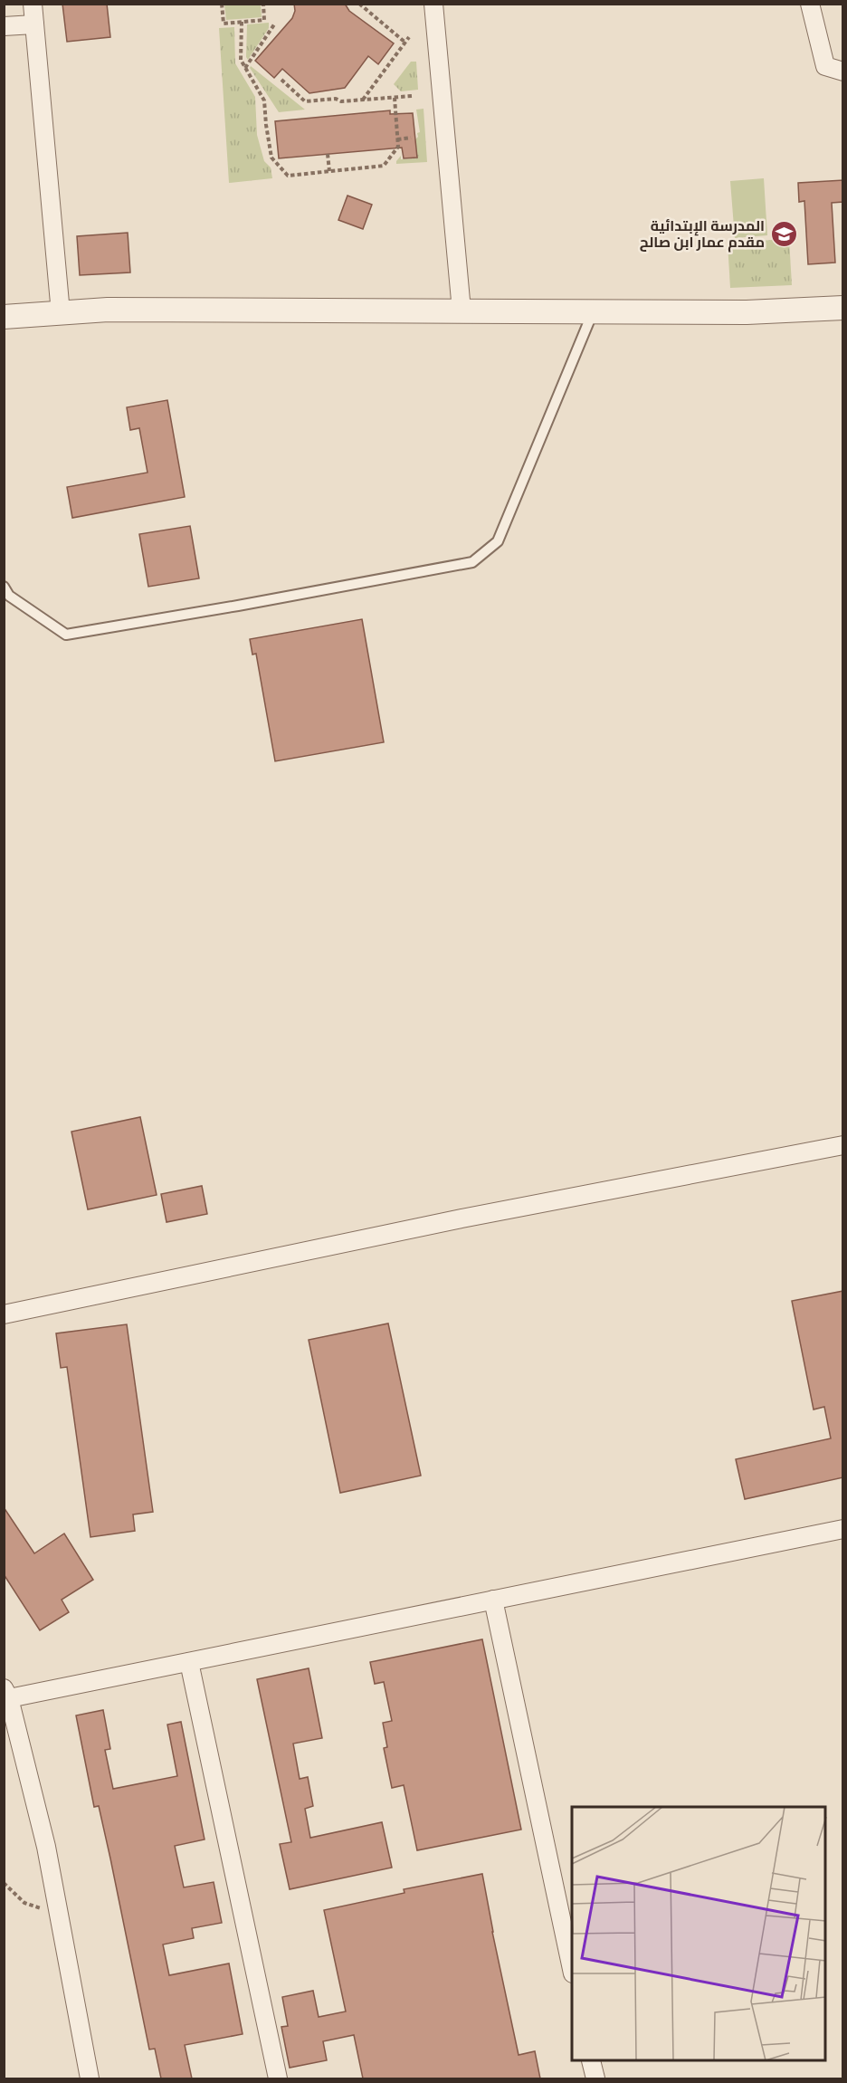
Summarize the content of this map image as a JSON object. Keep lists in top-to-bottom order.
{
  "places": {
    "school or university": ["المدرسة الإبتدائية مقدم عمار ابن صالح"]
  }
}
